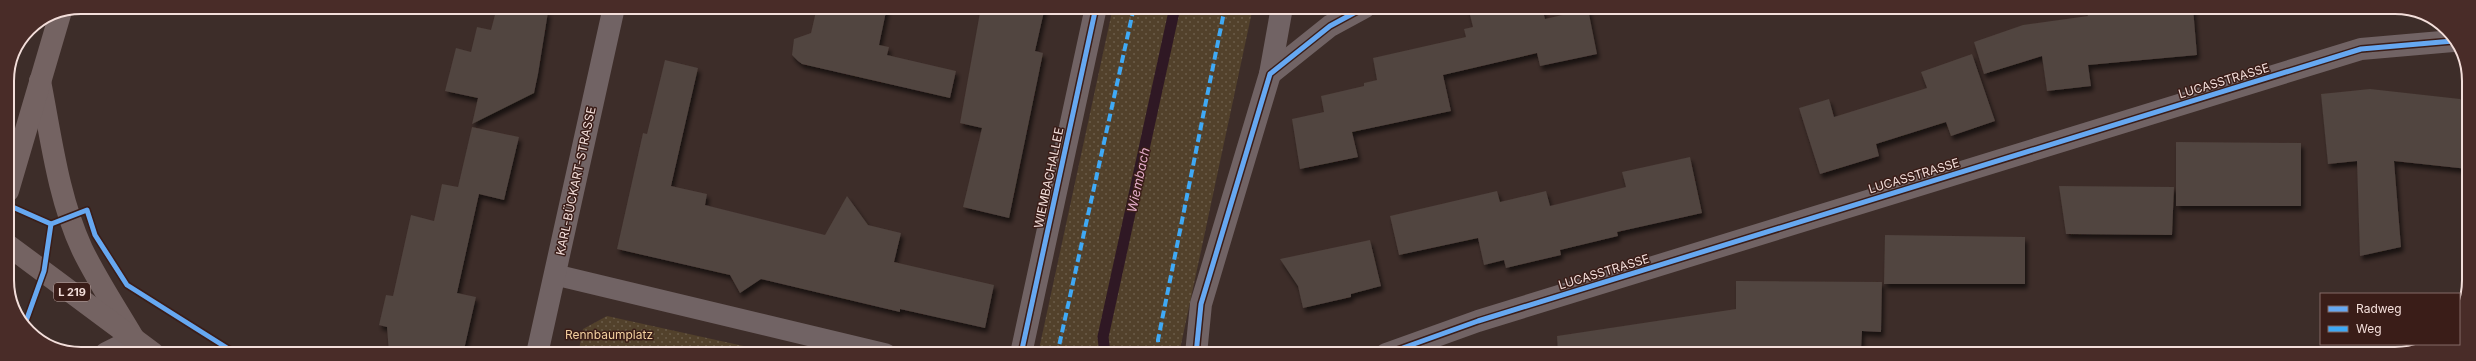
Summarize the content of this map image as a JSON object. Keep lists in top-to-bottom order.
{
  "streets": {
    "main road": ["L 219"],
    "street": ["LUCASSTRASSE", "WIEMBACHALLEE", "KARL-BÜCKART-STRASSE"]
  },
  "water": ["Wiembach"],
  "parks": ["Rennbaumplatz"],
  "legend": ["Radweg", "Weg"]
}
